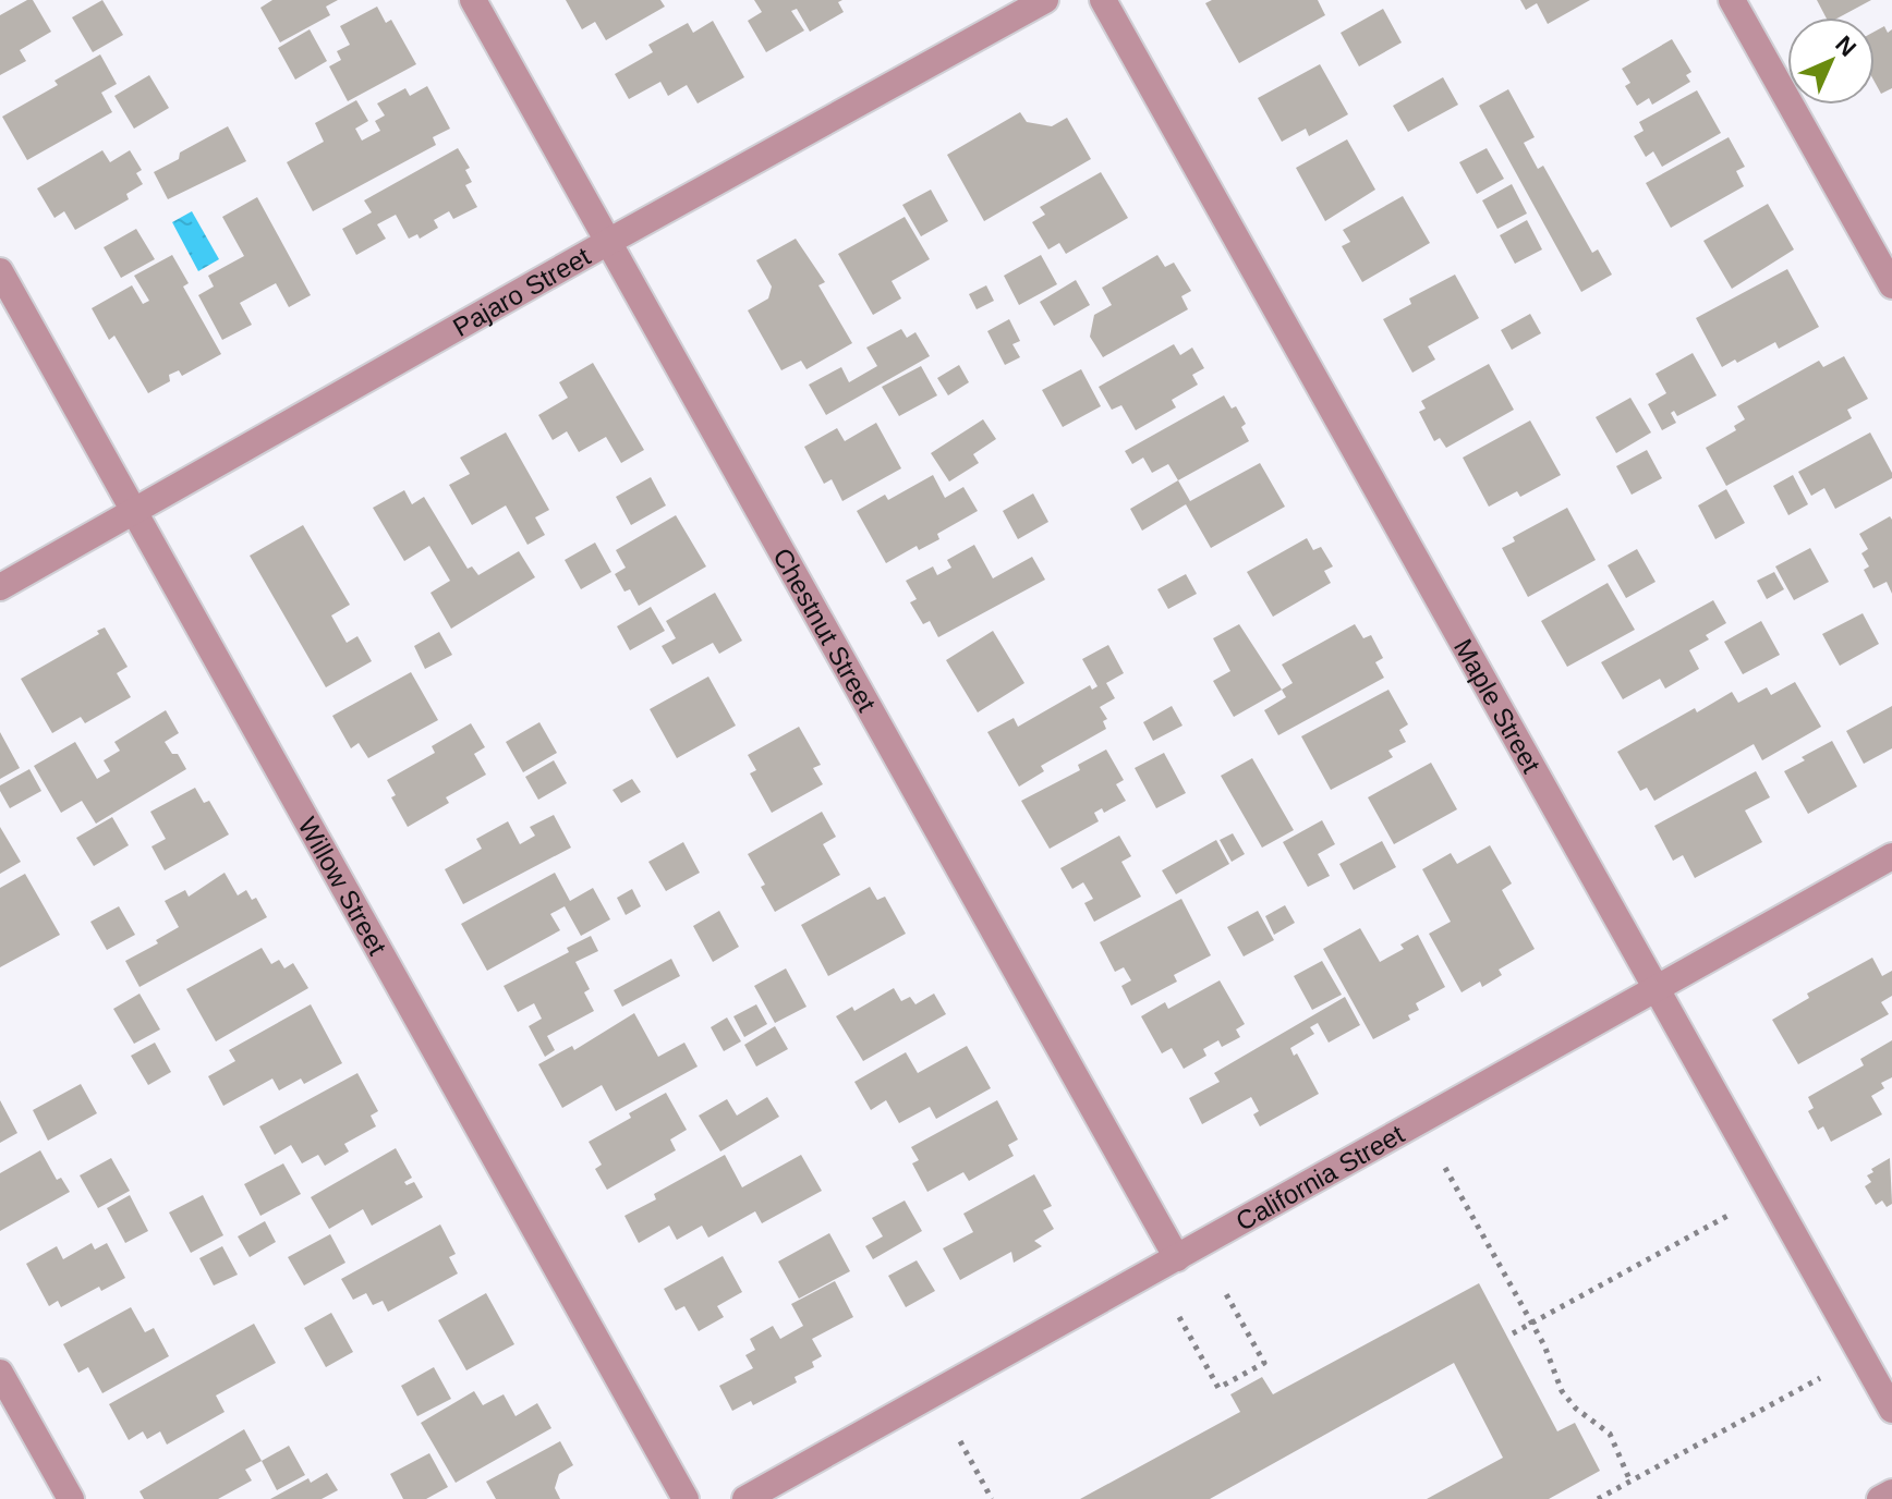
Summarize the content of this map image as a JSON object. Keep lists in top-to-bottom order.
{
  "streets": {
    "street": [
      "Pajaro Street",
      "Chestnut Street",
      "Maple Street",
      "Willow Street",
      "California Street"
    ]
  },
  "crossings": [
    ["Pajaro Street", "Chestnut Street"],
    ["Pajaro Street", "Willow Street"],
    ["Chestnut Street", "California Street"],
    ["Maple Street", "California Street"]
  ],
  "north": "top right"
}
